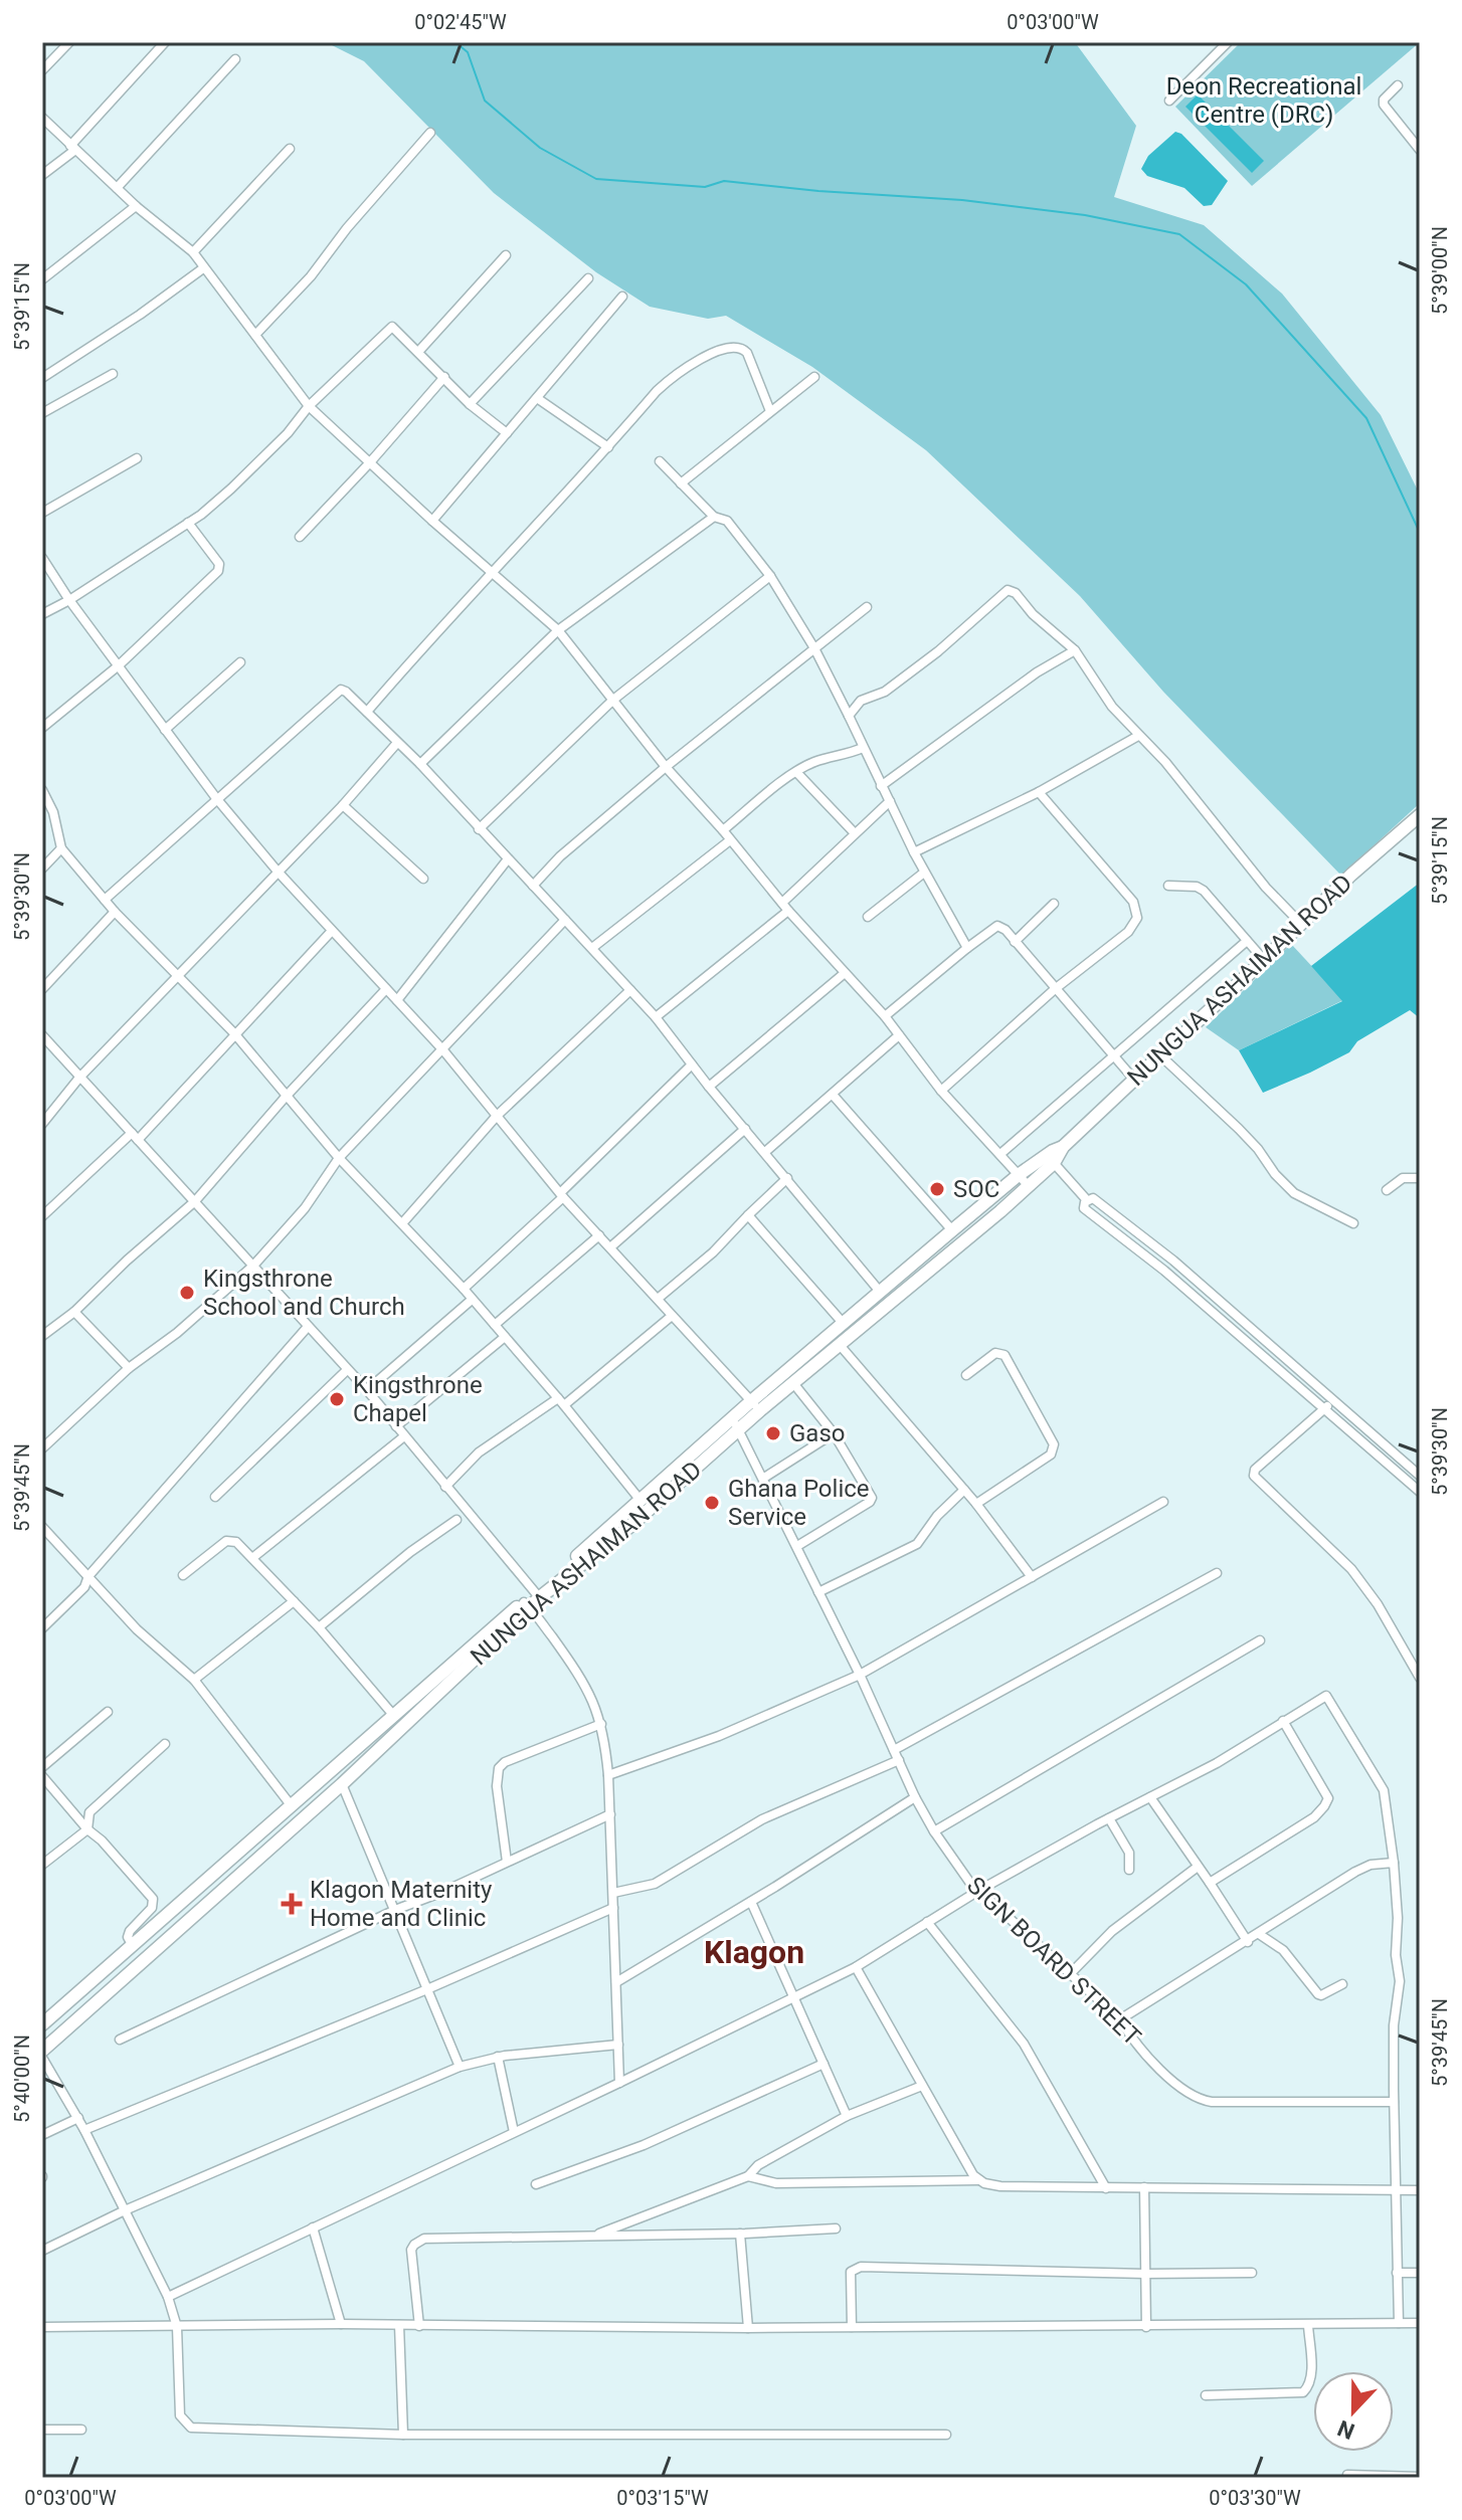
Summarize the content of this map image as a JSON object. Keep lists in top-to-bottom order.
{
  "streets": {
    "main road": ["NUNGUA ASHAIMAN ROAD"],
    "street": ["SIGN BOARD STREET"]
  },
  "crossings": [
    ["NUNGUA ASHAIMAN ROAD", "SIGN BOARD STREET"]
  ],
  "districts": ["Klagon"],
  "parks": ["Deon Recreational Centre (DRC)"],
  "places": {
    "other": [
      "SOC",
      "Kingsthrone School and Church",
      "Kingsthrone Chapel",
      "Gaso",
      "Ghana Police Service"
    ],
    "health": ["Klagon Maternity Home and Clinic"]
  },
  "north": "bottom",
  "coordinates": [
    "0°02'45\"W",
    "0°03'00\"W",
    "5°39'00\"N",
    "5°39'15\"N",
    "5°39'30\"N",
    "5°39'45\"N",
    "5°40'00\"N",
    "0°03'15\"W",
    "0°03'30\"W"
  ]
}
